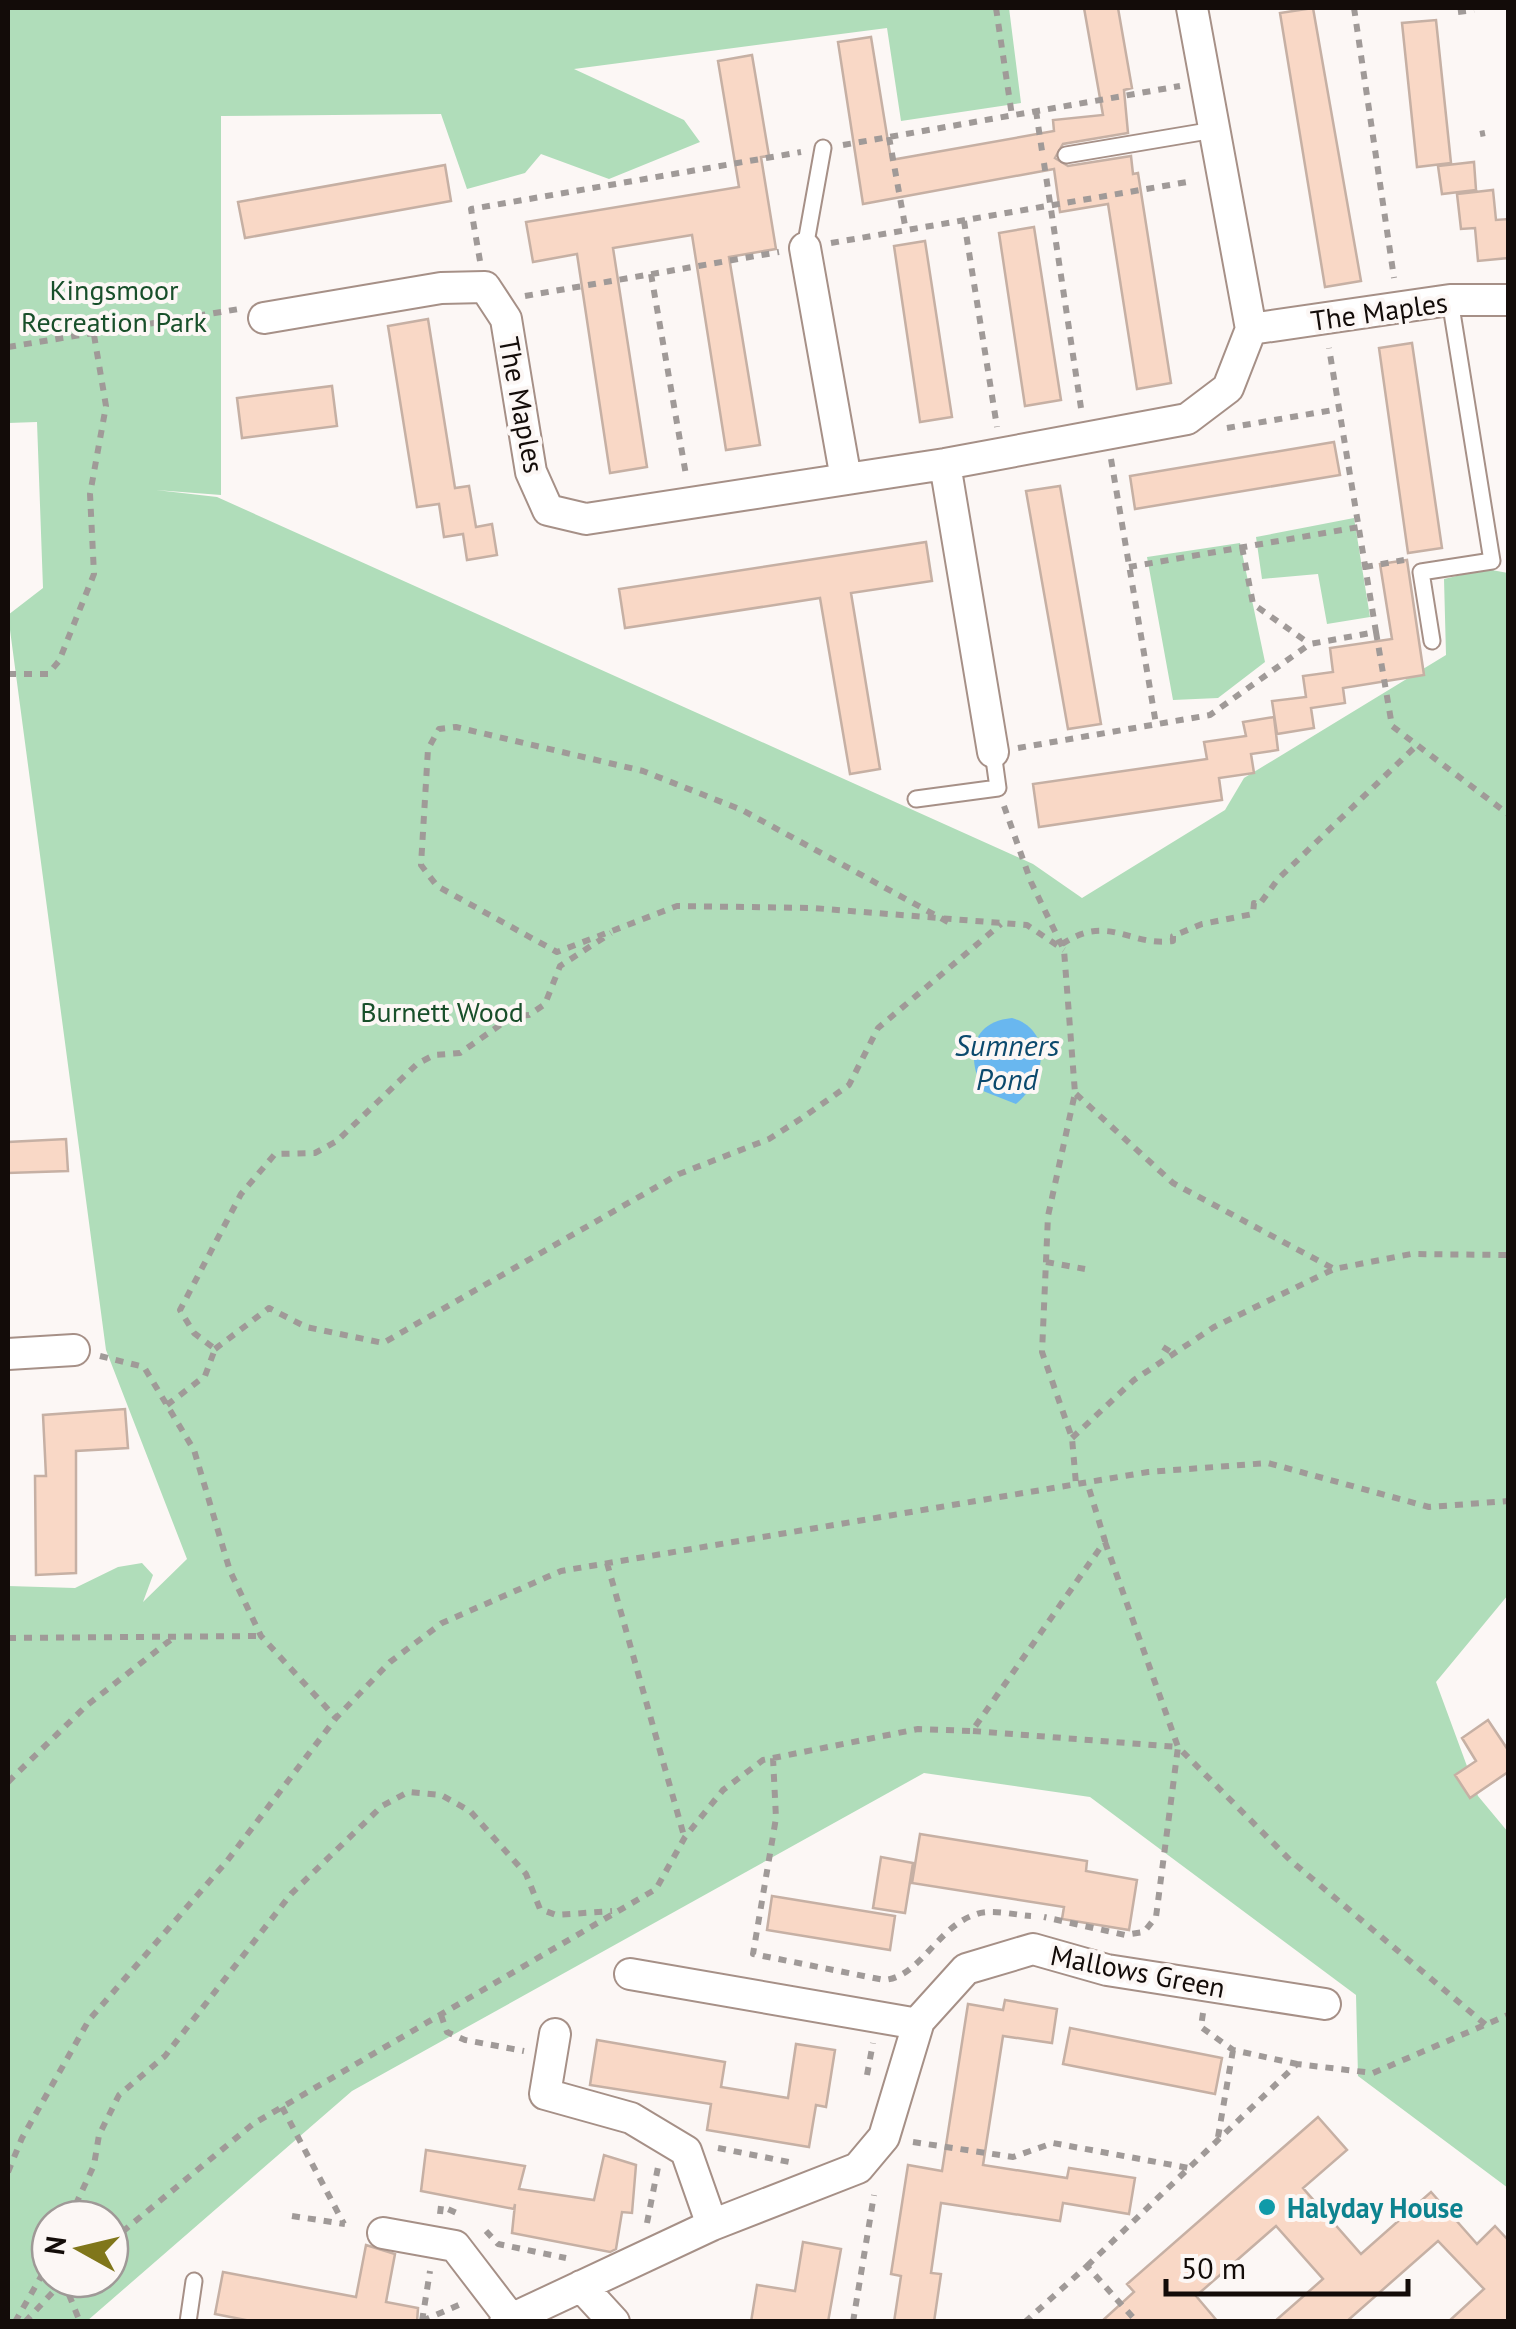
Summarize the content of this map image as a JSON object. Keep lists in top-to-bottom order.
{
  "streets": {
    "street": ["The Maples", "Mallows Green"]
  },
  "water": ["Sumners Pond"],
  "parks": ["Kingsmoor Recreation Park", "Burnett Wood"],
  "places": ["Halyday House"],
  "scale_bar": "50 m",
  "north": "left"
}
